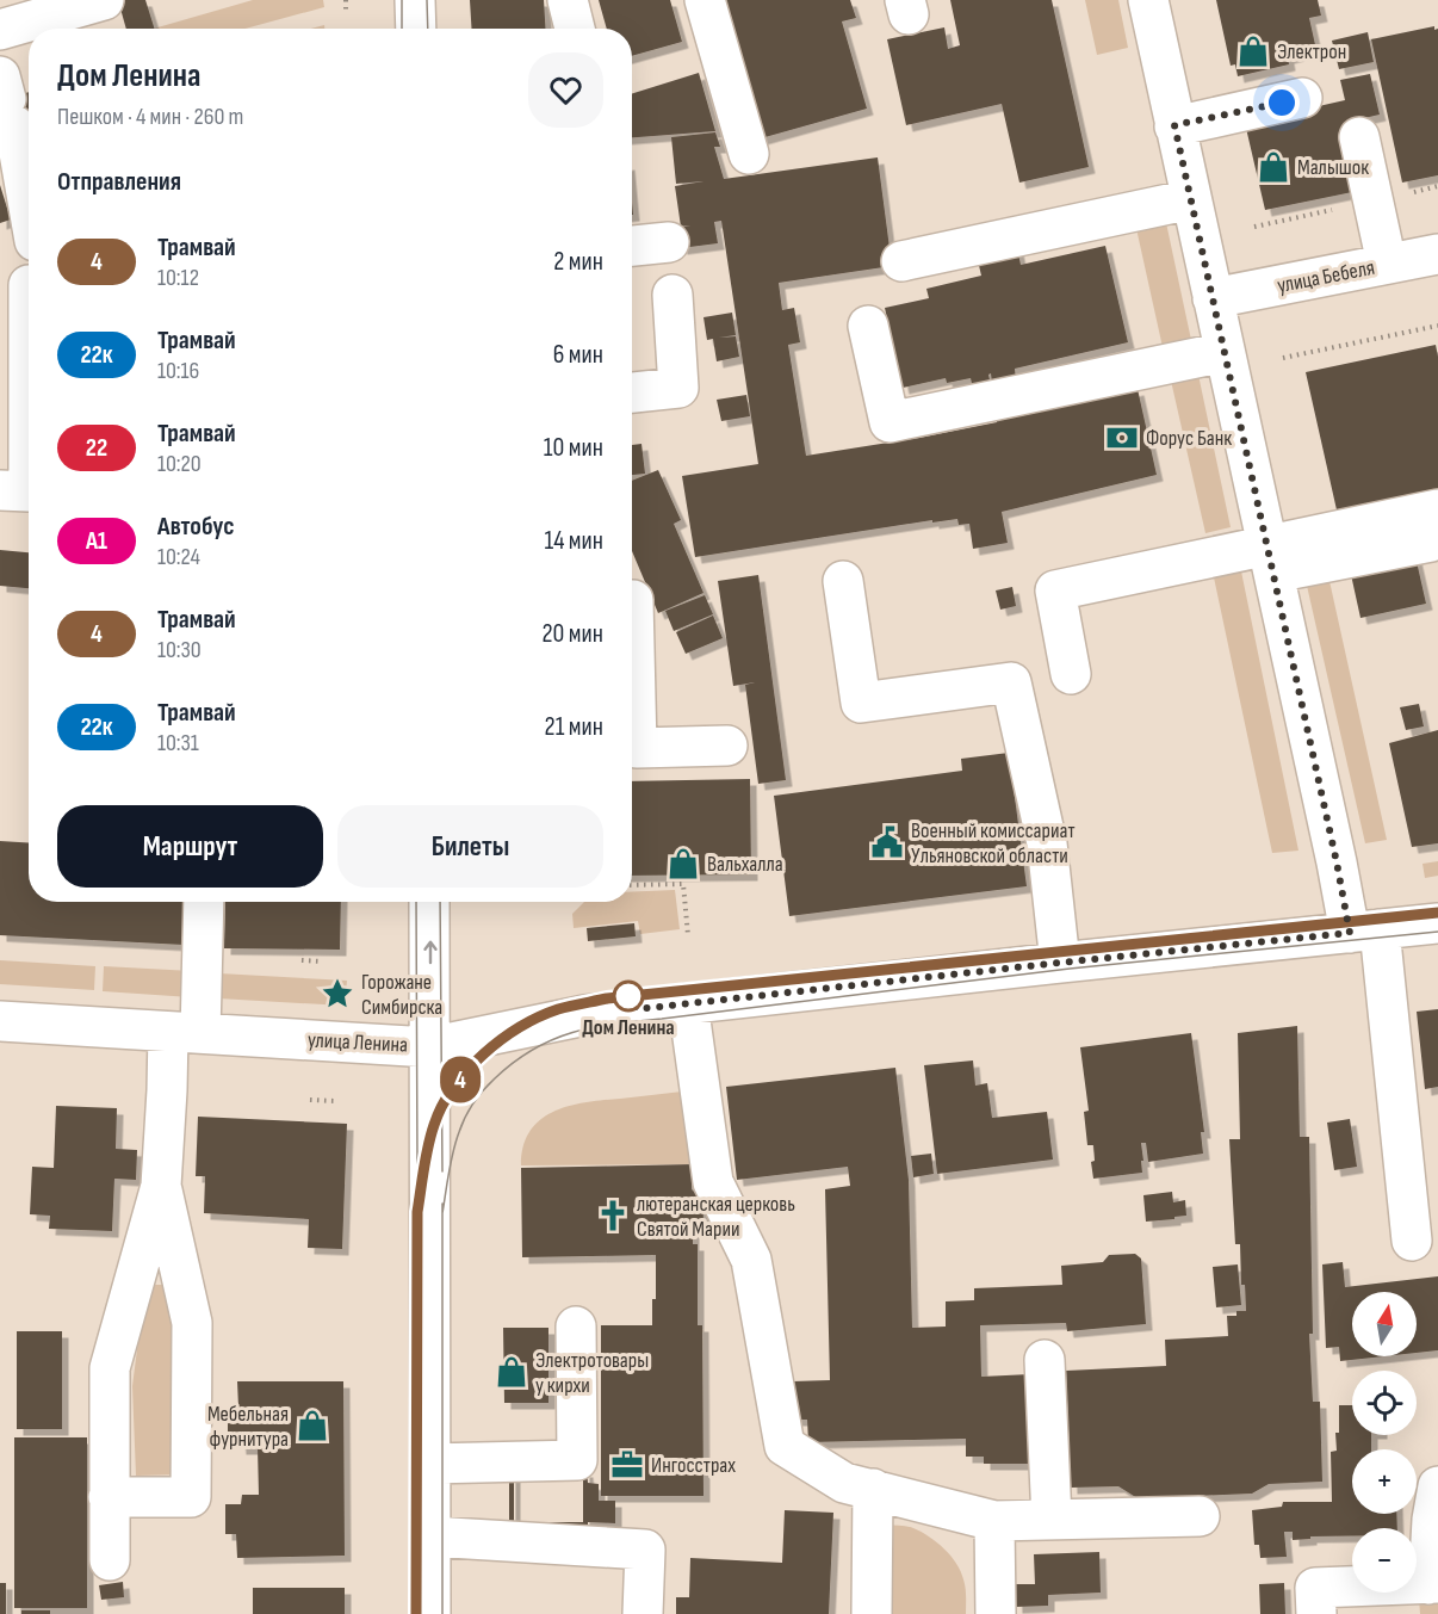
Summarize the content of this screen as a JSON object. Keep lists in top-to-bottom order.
{
  "streets": {
    "street": ["улица Бебеля", "улица Ленина"]
  },
  "places": {
    "shop": [
      "Электрон",
      "Малышок",
      "Вальхалла",
      "Электротовары у кирхи",
      "Мебельная фурнитура"
    ],
    "bank": ["Форус Банк"],
    "public building": ["Военный комиссариат Ульяновской области"],
    "place": ["Горожане Симбирска"],
    "other": ["Дом Ленина"],
    "church": ["лютеранская церковь Святой Марии"],
    "office": ["Ингосстрах"]
  },
  "lines": ["tram line 4"],
  "north": "top",
  "page": {
    "on_map": "4",
    "heading": [
      ["Дом Ленина", "Пешком · 4 мин · 260 m"],
      "Отправления"
    ],
    "list": [
      {
        "mark": "4",
        "name": "Трамвай",
        "note": "10:12",
        "value": "2 мин"
      },
      {
        "mark": "22к",
        "name": "Трамвай",
        "note": "10:16",
        "value": "6 мин"
      },
      {
        "mark": "22",
        "name": "Трамвай",
        "note": "10:20",
        "value": "10 мин"
      },
      {
        "mark": "А1",
        "name": "Автобус",
        "note": "10:24",
        "value": "14 мин"
      },
      {
        "mark": "4",
        "name": "Трамвай",
        "note": "10:30",
        "value": "20 мин"
      },
      {
        "mark": "22к",
        "name": "Трамвай",
        "note": "10:31",
        "value": "21 мин"
      }
    ],
    "buttons": ["Маршрут", "Билеты"],
    "map_buttons": ["+", "−"]
  }
}
